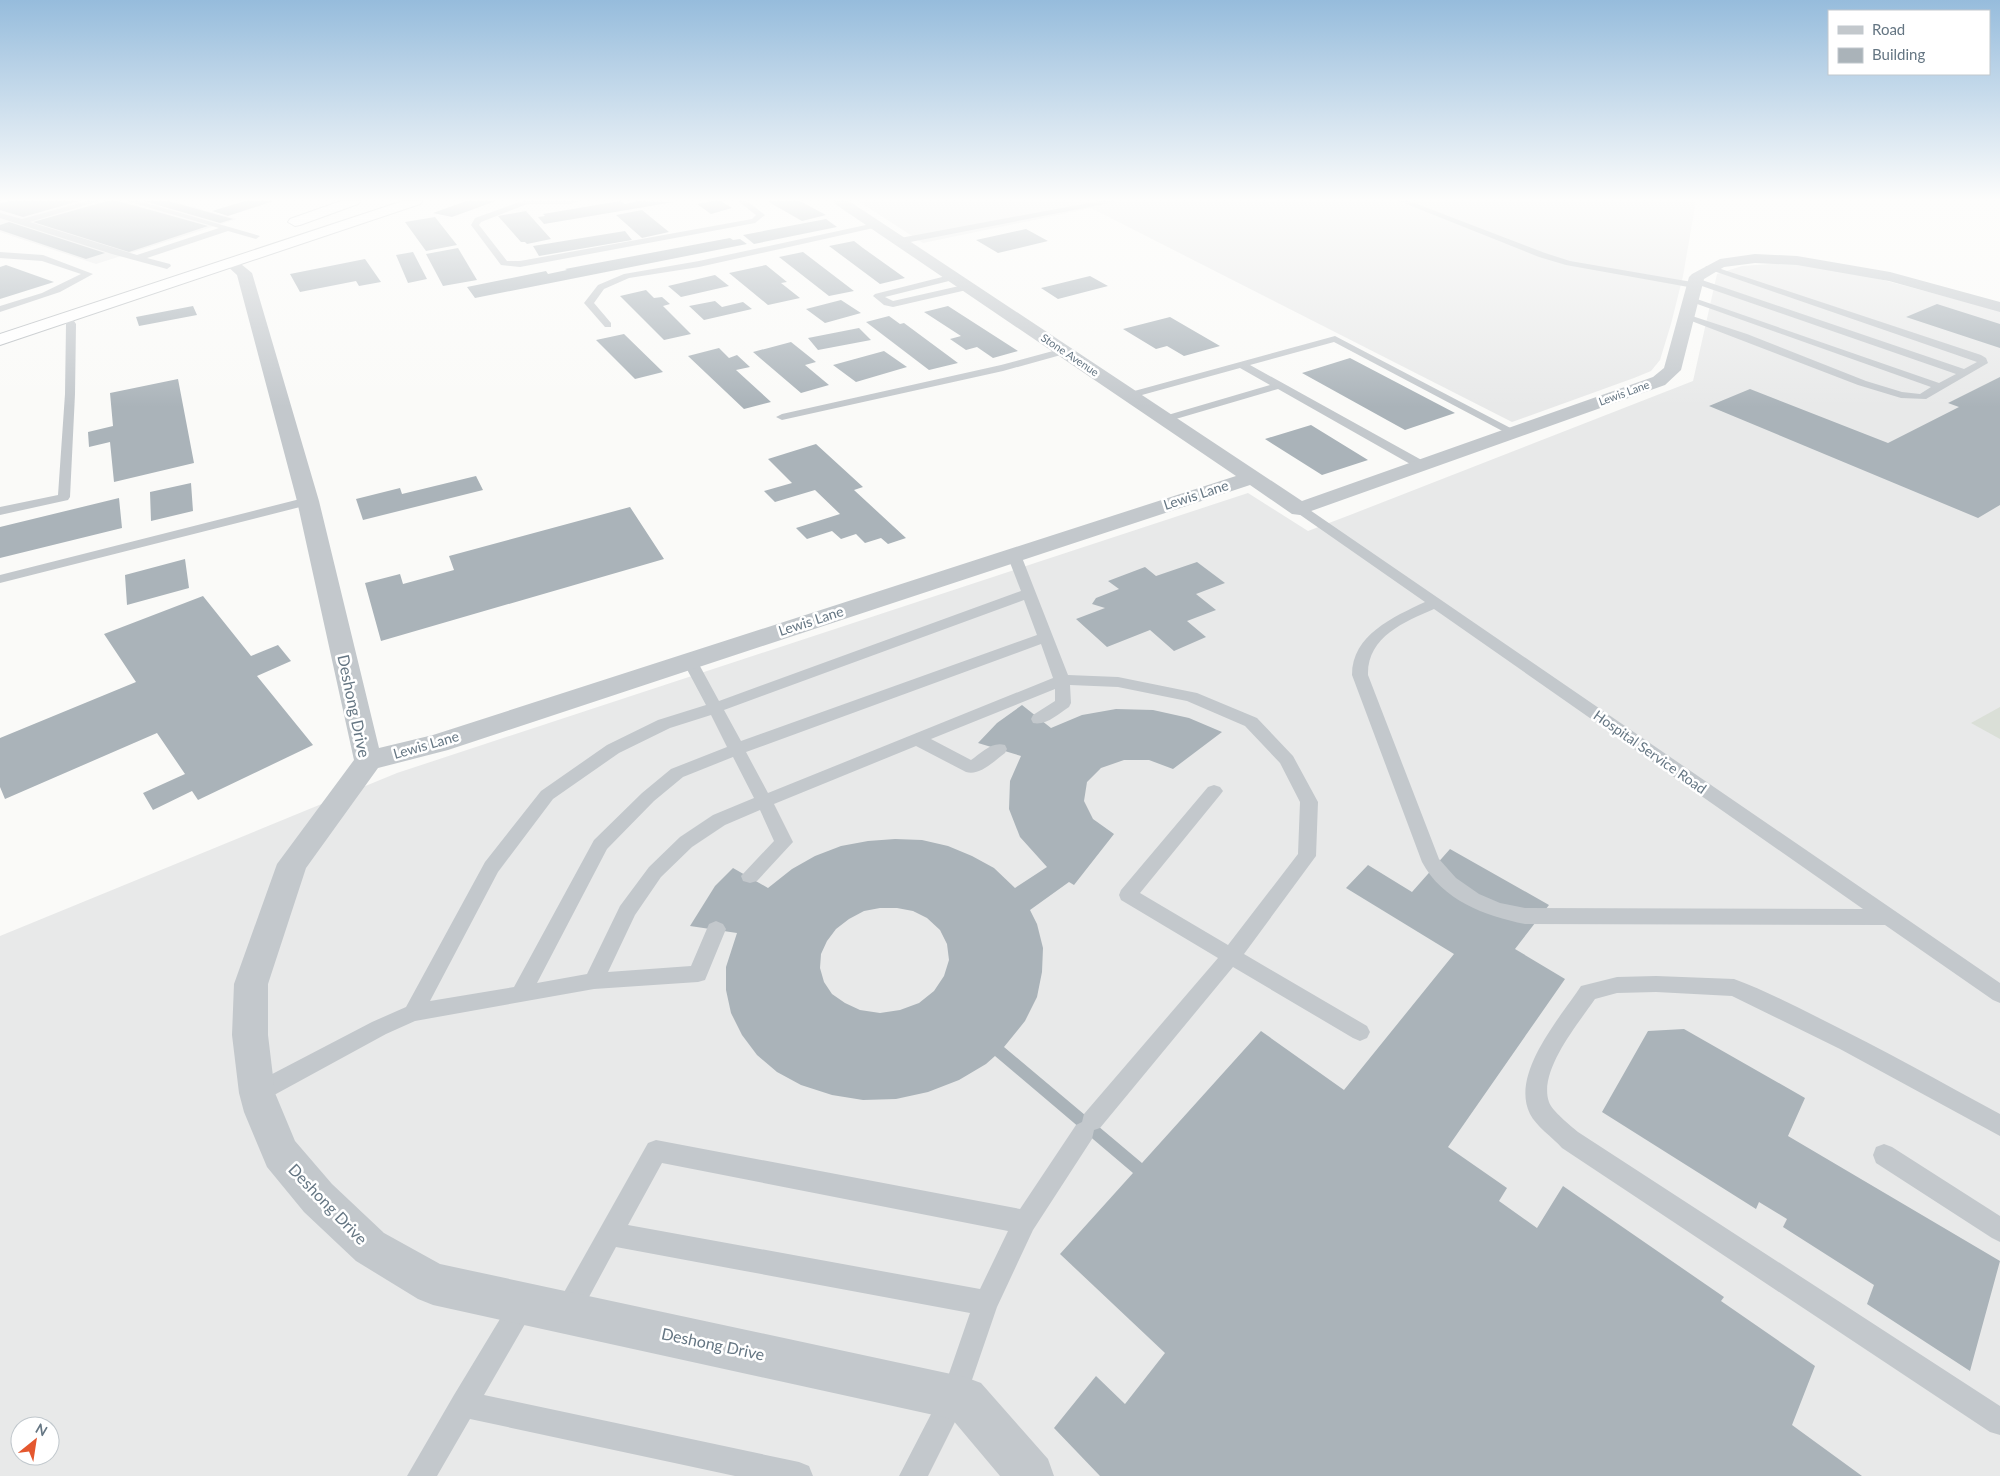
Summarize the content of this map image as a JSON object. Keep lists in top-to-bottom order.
{
  "streets": {
    "street": ["Stone Avenue", "Lewis Lane", "Deshong Drive"],
    "lane": ["Hospital Service Road"]
  },
  "crossings": [
    ["Stone Avenue", "Lewis Lane"],
    ["Stone Avenue", "Hospital Service Road"],
    ["Lewis Lane", "Deshong Drive"],
    ["Lewis Lane", "Hospital Service Road"]
  ],
  "legend": ["Road", "Building"],
  "north": "top right"
}
